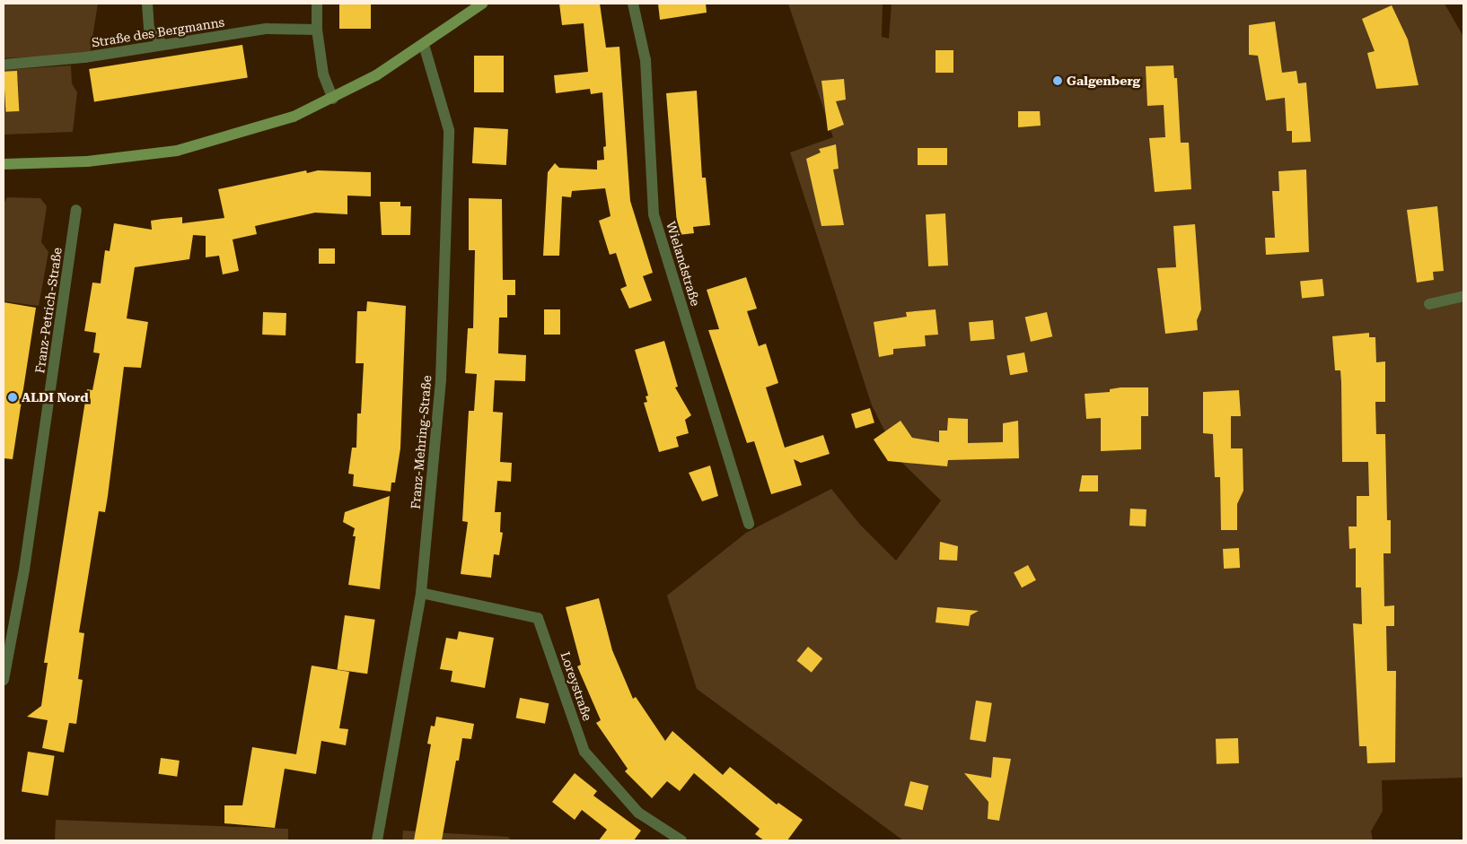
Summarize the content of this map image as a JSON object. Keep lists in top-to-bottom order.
{
  "streets": {
    "street": [
      "Straße des Bergmanns",
      "Wielandstraße",
      "Franz-Petrich-Straße",
      "Franz-Mehring-Straße",
      "Loreystraße"
    ]
  },
  "crossings": [
    ["Franz-Mehring-Straße", "Loreystraße"]
  ],
  "places": ["Galgenberg", "ALDI Nord"]
}
